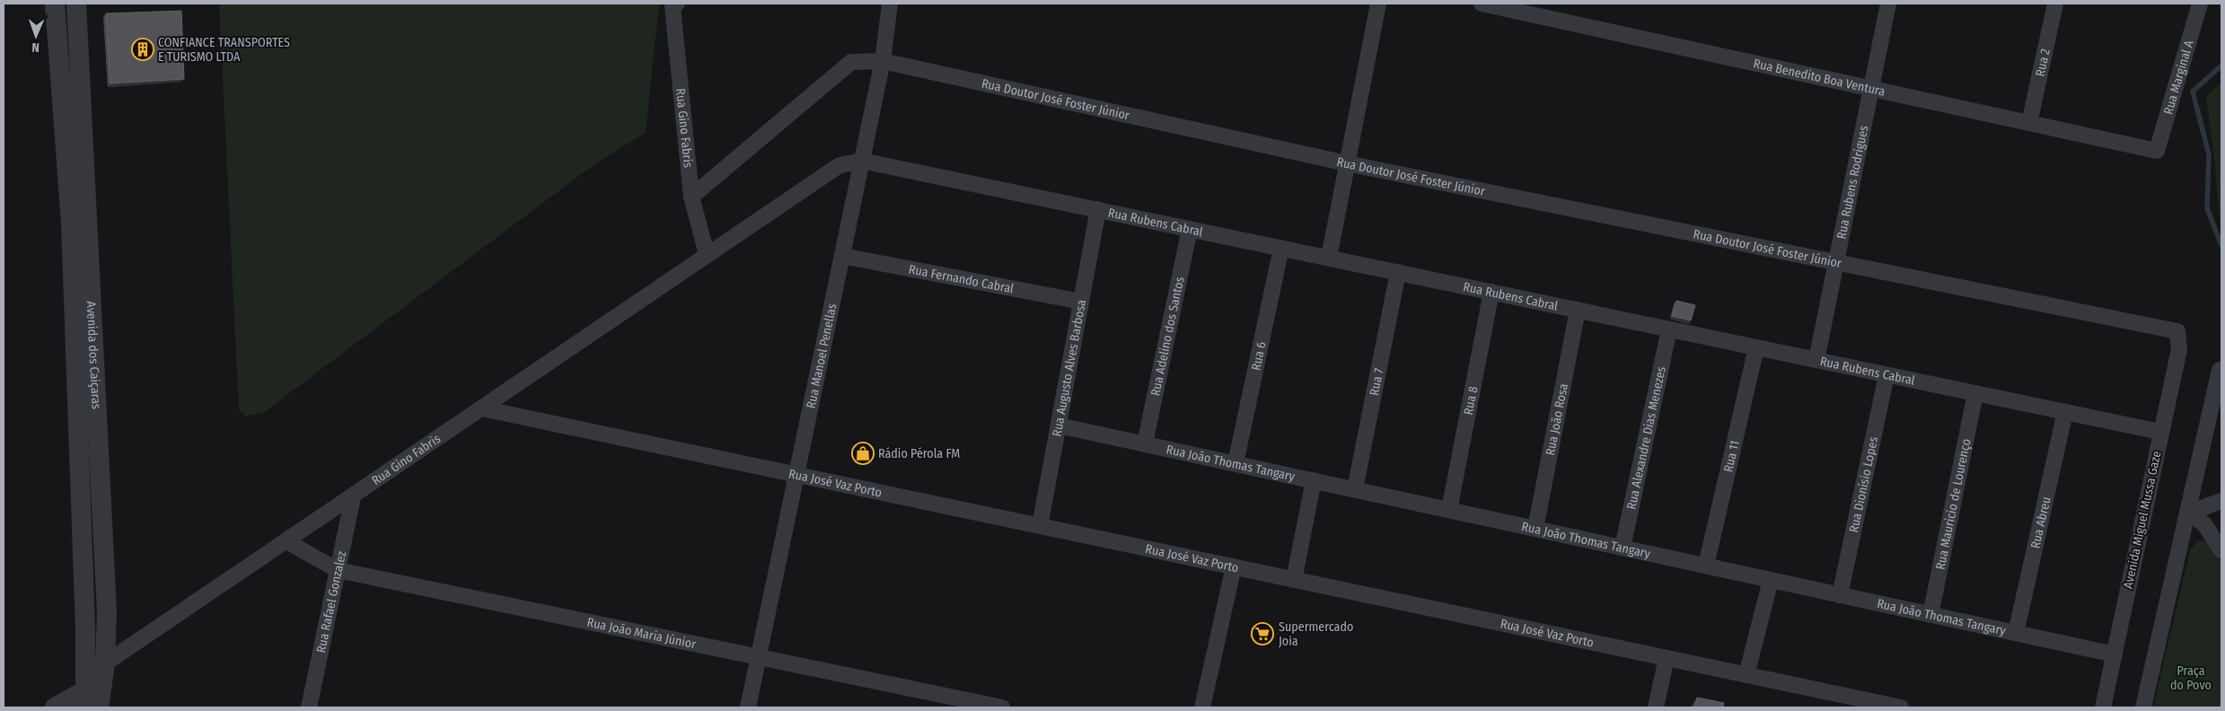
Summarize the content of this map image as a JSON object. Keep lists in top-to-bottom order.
{
  "streets": {
    "street": [
      "Rua 2",
      "Rua Benedito Boa Ventura",
      "Rua Marginal A",
      "Rua Doutor José Foster Júnior",
      "Rua Gino Fabris",
      "Rua Rubens Rodrigues",
      "Rua Rubens Cabral",
      "Rua Fernando Cabral",
      "Rua Adelino dos Santos",
      "Avenida dos Caiçaras",
      "Rua Manoel Penellas",
      "Rua 6",
      "Rua Augusto Alves Barbosa",
      "Rua 7",
      "Rua 8",
      "Rua João Rosa",
      "Rua Alexandre Dias Menezes",
      "Rua 11",
      "Rua João Thomas Tangary",
      "Rua José Vaz Porto",
      "Rua Dionísio Lopes",
      "Rua Mauricio de Lourenço",
      "Avenida Miguel Mussa Gaze",
      "Rua Abreu",
      "Rua Rafael Gonzalez",
      "Rua João Maria Júnior"
    ]
  },
  "crossings": [
    ["Rua 2", "Rua Benedito Boa Ventura"],
    ["Rua Benedito Boa Ventura", "Rua Marginal A"],
    ["Rua Benedito Boa Ventura", "Rua Rubens Rodrigues"],
    ["Rua Doutor José Foster Júnior", "Rua Gino Fabris"],
    ["Rua Doutor José Foster Júnior", "Rua Rubens Rodrigues"],
    ["Rua Doutor José Foster Júnior", "Rua Manoel Penellas"],
    ["Rua Doutor José Foster Júnior", "Avenida Miguel Mussa Gaze"],
    ["Rua Gino Fabris", "Rua Rubens Cabral"],
    ["Rua Gino Fabris", "Avenida dos Caiçaras"],
    ["Rua Gino Fabris", "Rua Manoel Penellas"],
    ["Rua Gino Fabris", "Rua José Vaz Porto"],
    ["Rua Gino Fabris", "Rua Rafael Gonzalez"],
    ["Rua Gino Fabris", "Rua João Maria Júnior"],
    ["Rua Rubens Rodrigues", "Rua Rubens Cabral"],
    ["Rua Rubens Cabral", "Rua Adelino dos Santos"],
    ["Rua Rubens Cabral", "Rua Manoel Penellas"],
    ["Rua Rubens Cabral", "Rua 6"],
    ["Rua Rubens Cabral", "Rua Augusto Alves Barbosa"],
    ["Rua Rubens Cabral", "Rua 7"],
    ["Rua Rubens Cabral", "Rua 8"],
    ["Rua Rubens Cabral", "Rua João Rosa"],
    ["Rua Rubens Cabral", "Rua Alexandre Dias Menezes"],
    ["Rua Rubens Cabral", "Rua 11"],
    ["Rua Rubens Cabral", "Rua Dionísio Lopes"],
    ["Rua Rubens Cabral", "Rua Mauricio de Lourenço"],
    ["Rua Rubens Cabral", "Avenida Miguel Mussa Gaze"],
    ["Rua Rubens Cabral", "Rua Abreu"],
    ["Rua Fernando Cabral", "Rua Manoel Penellas"],
    ["Rua Fernando Cabral", "Rua Augusto Alves Barbosa"],
    ["Rua Adelino dos Santos", "Rua João Thomas Tangary"],
    ["Rua Manoel Penellas", "Rua José Vaz Porto"],
    ["Rua Manoel Penellas", "Rua João Maria Júnior"],
    ["Rua 6", "Rua João Thomas Tangary"],
    ["Rua Augusto Alves Barbosa", "Rua João Thomas Tangary"],
    ["Rua Augusto Alves Barbosa", "Rua José Vaz Porto"],
    ["Rua 7", "Rua João Thomas Tangary"],
    ["Rua 8", "Rua João Thomas Tangary"],
    ["Rua João Rosa", "Rua João Thomas Tangary"],
    ["Rua Alexandre Dias Menezes", "Rua João Thomas Tangary"],
    ["Rua 11", "Rua João Thomas Tangary"],
    ["Rua João Thomas Tangary", "Rua Dionísio Lopes"],
    ["Rua João Thomas Tangary", "Rua Mauricio de Lourenço"],
    ["Rua João Thomas Tangary", "Avenida Miguel Mussa Gaze"],
    ["Rua João Thomas Tangary", "Rua Abreu"],
    ["Rua Rafael Gonzalez", "Rua João Maria Júnior"]
  ],
  "parks": ["Praça do Povo"],
  "places": {
    "building": ["CONFIANCE TRANSPORTES E TURISMO LTDA"],
    "shop": ["Rádio Pérola FM"],
    "supermarket": ["Supermercado Joia"]
  },
  "north": "bottom"
}
